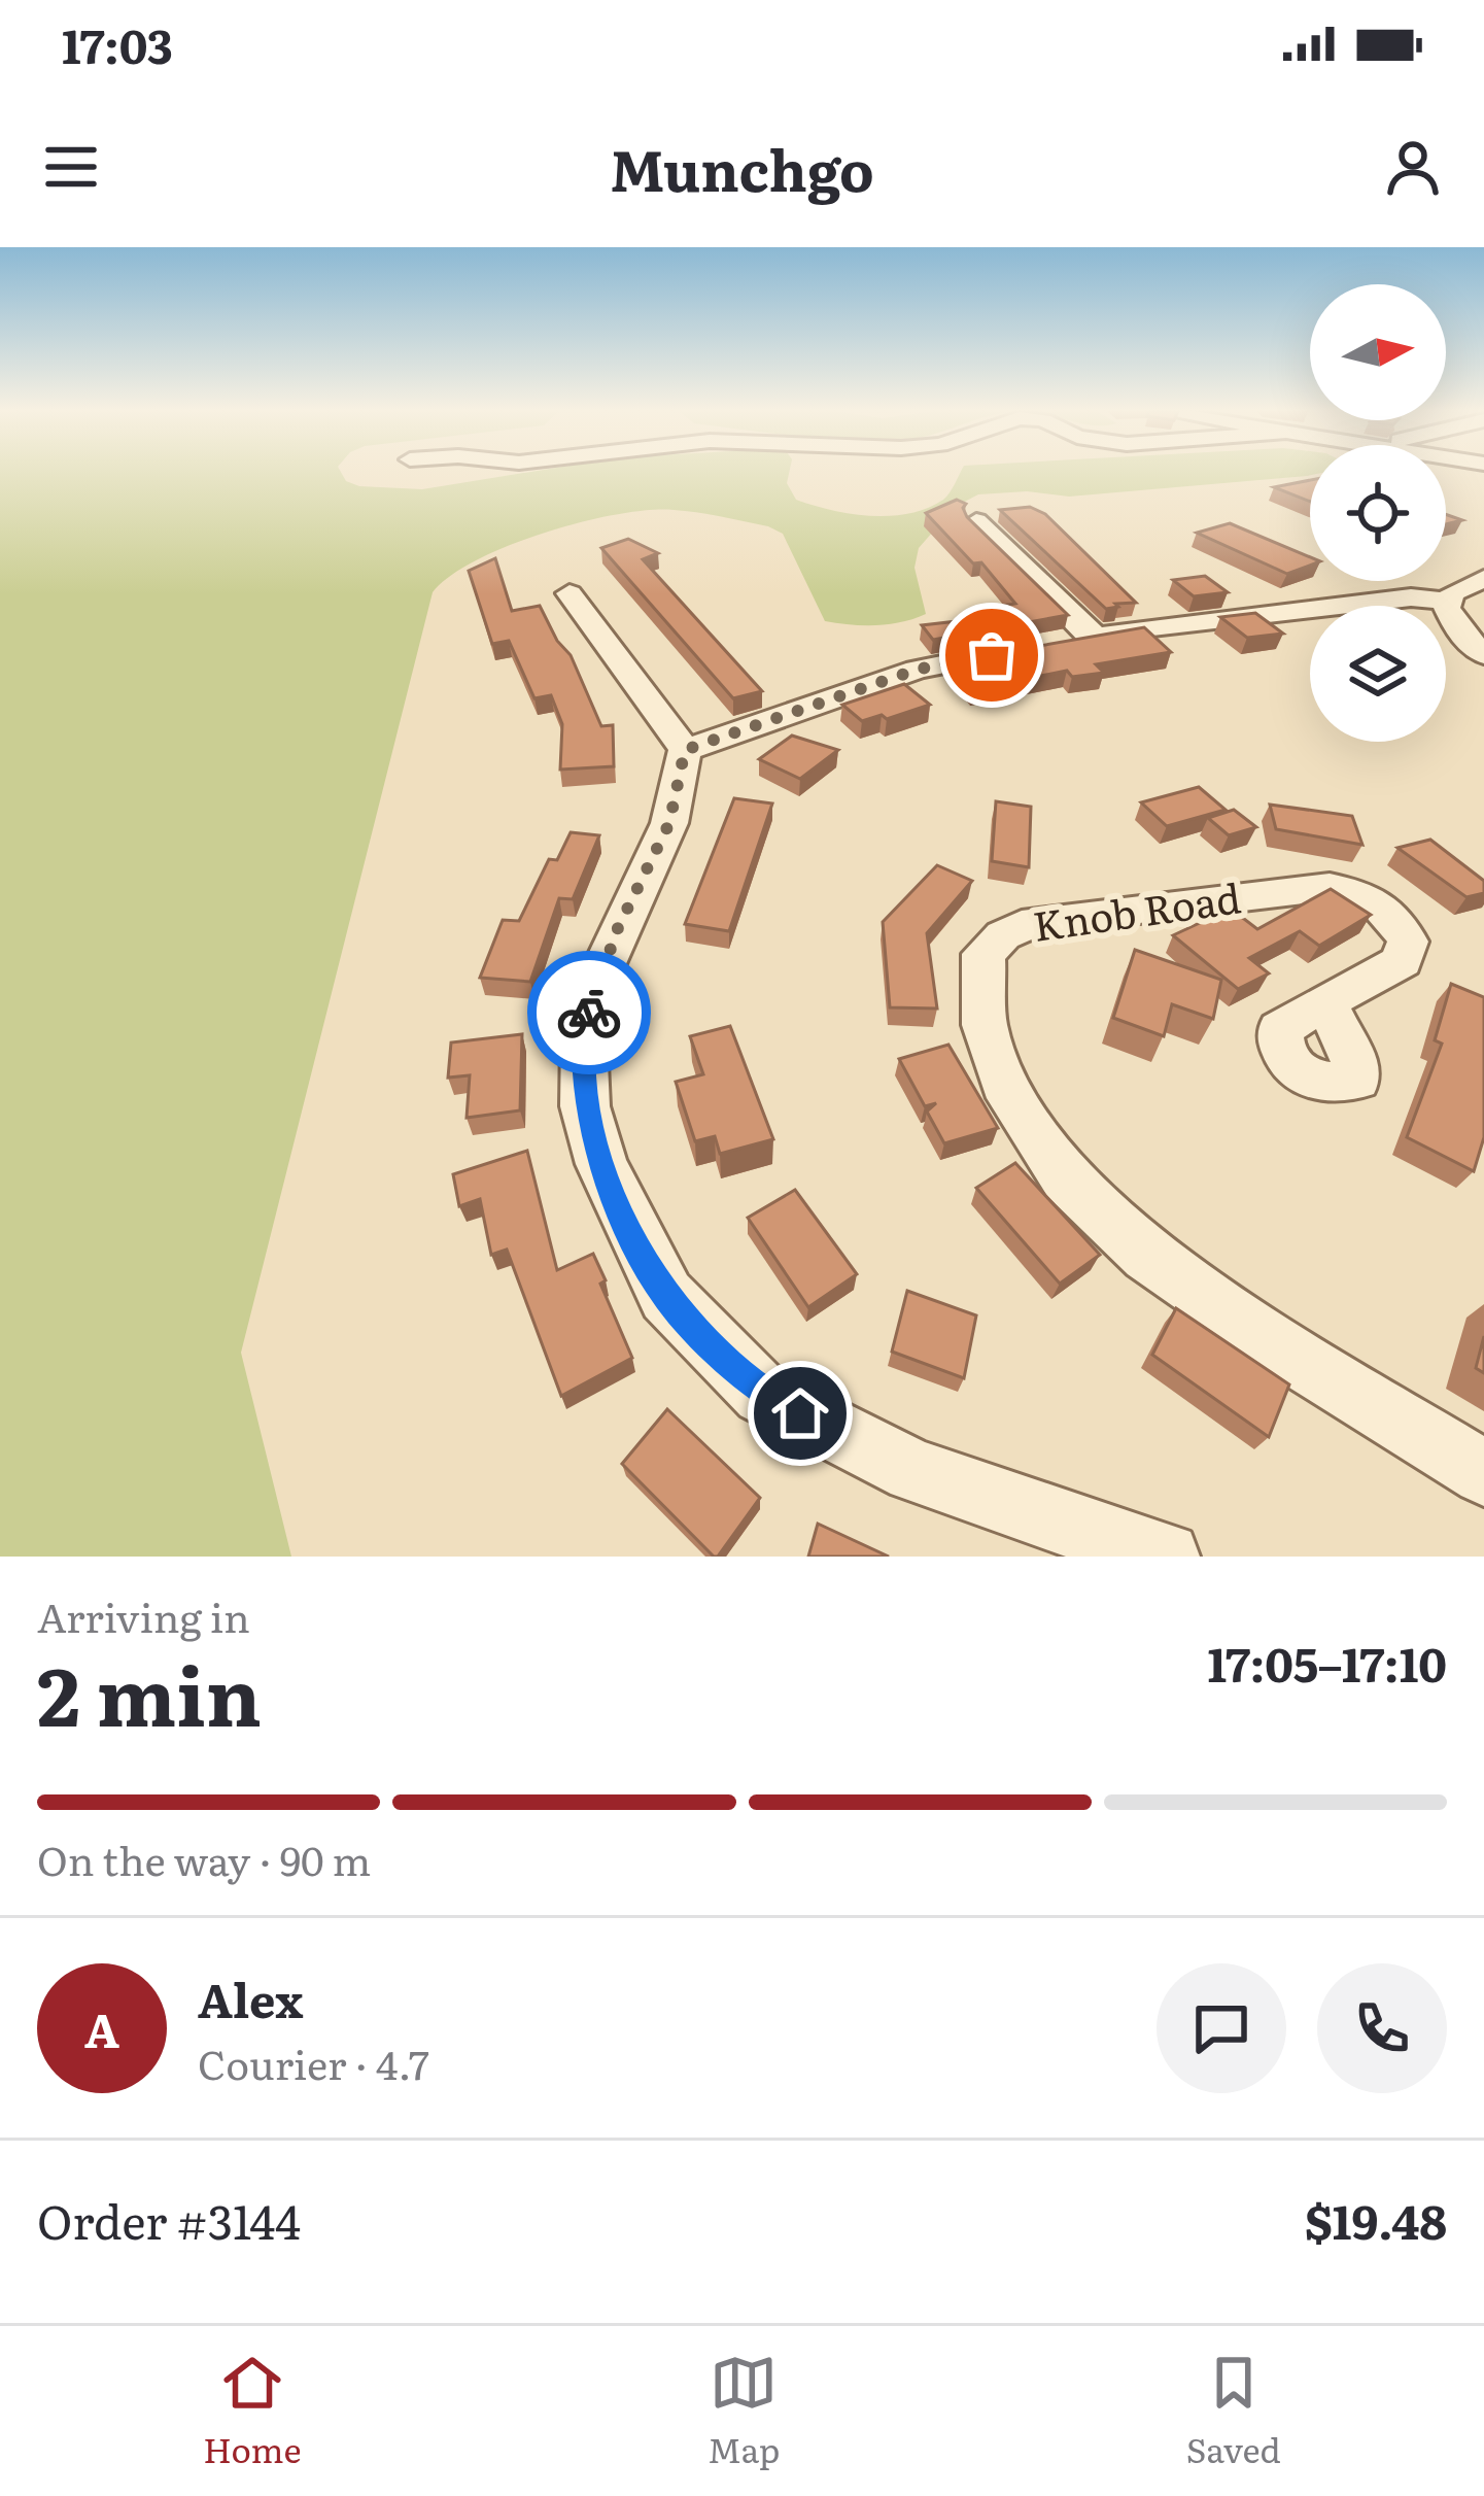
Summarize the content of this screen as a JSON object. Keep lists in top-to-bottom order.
{
  "streets": {
    "street": ["Knob Road"]
  },
  "north": "right",
  "page": {
    "status": "17:03",
    "header": "Munchgo",
    "heading": ["2 min", "Arriving in", "17:05–17:10"],
    "panel": [
      "Alex",
      "Courier · 4.7",
      "Order #3144",
      "$19.48"
    ],
    "bar": "On the way · 90 m",
    "round": "A",
    "tabs": ["Home", "Map", "Saved"]
  }
}
